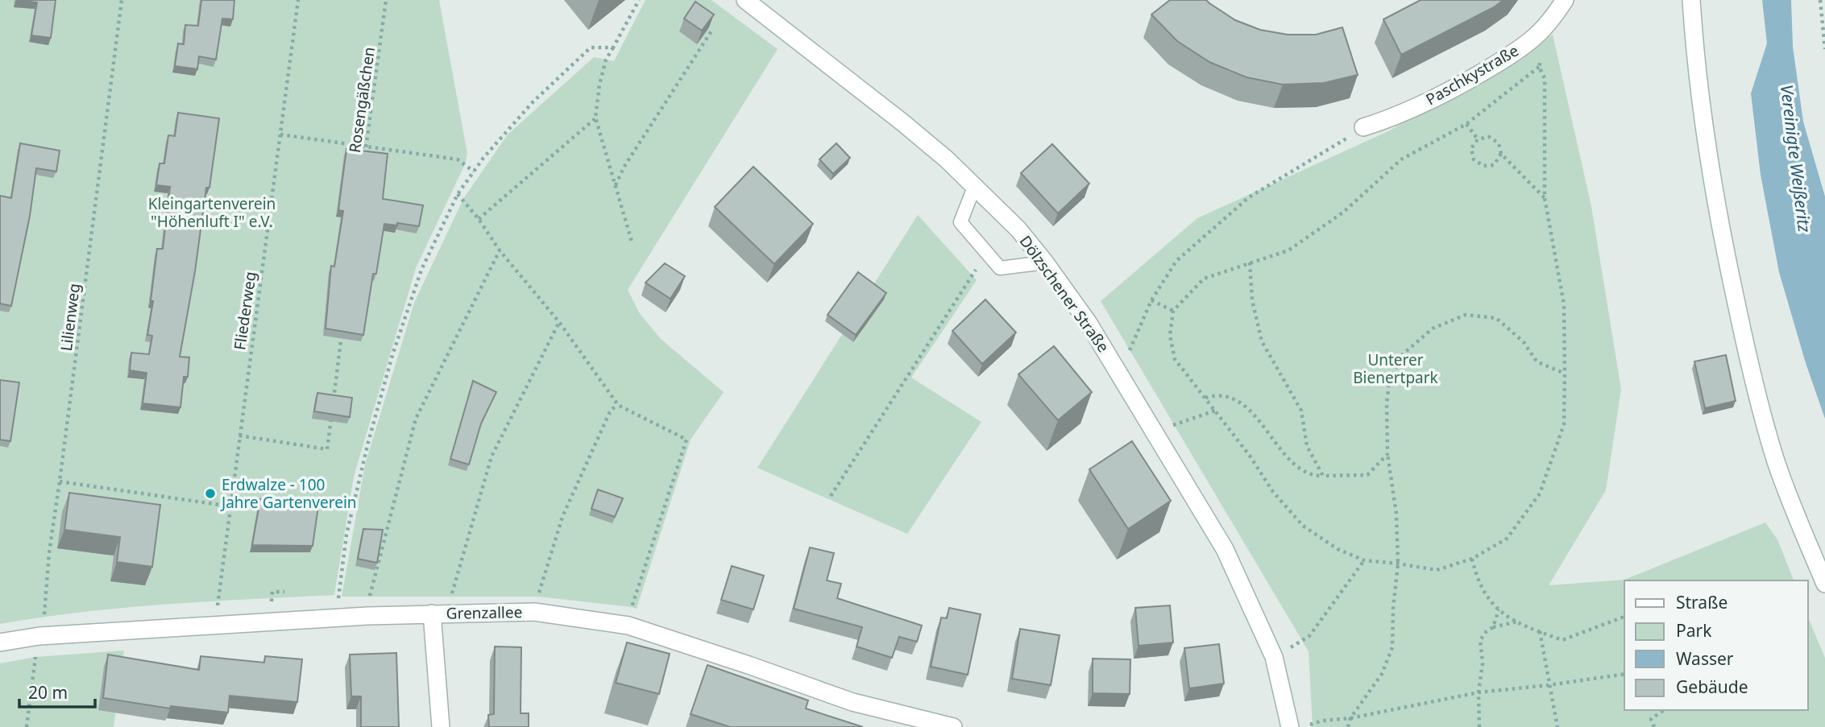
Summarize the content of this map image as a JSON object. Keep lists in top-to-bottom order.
{
  "streets": {
    "street": ["Paschkystraße", "Dölzschener Straße", "Grenzallee"],
    "path": ["Rosengäßchen", "Fliederweg", "Lilienweg"]
  },
  "crossings": [
    ["Fliederweg", "Grenzallee"],
    ["Lilienweg", "Grenzallee"]
  ],
  "water": ["Vereinigte Weißeritz"],
  "parks": ["Kleingartenverein \"Höhenluft I\" e.V.", "Unterer Bienertpark"],
  "places": ["Erdwalze - 100 Jahre Gartenverein"],
  "legend": [
    "Straße",
    "Park",
    "Wasser",
    "Gebäude"
  ],
  "scale_bar": "20 m"
}
